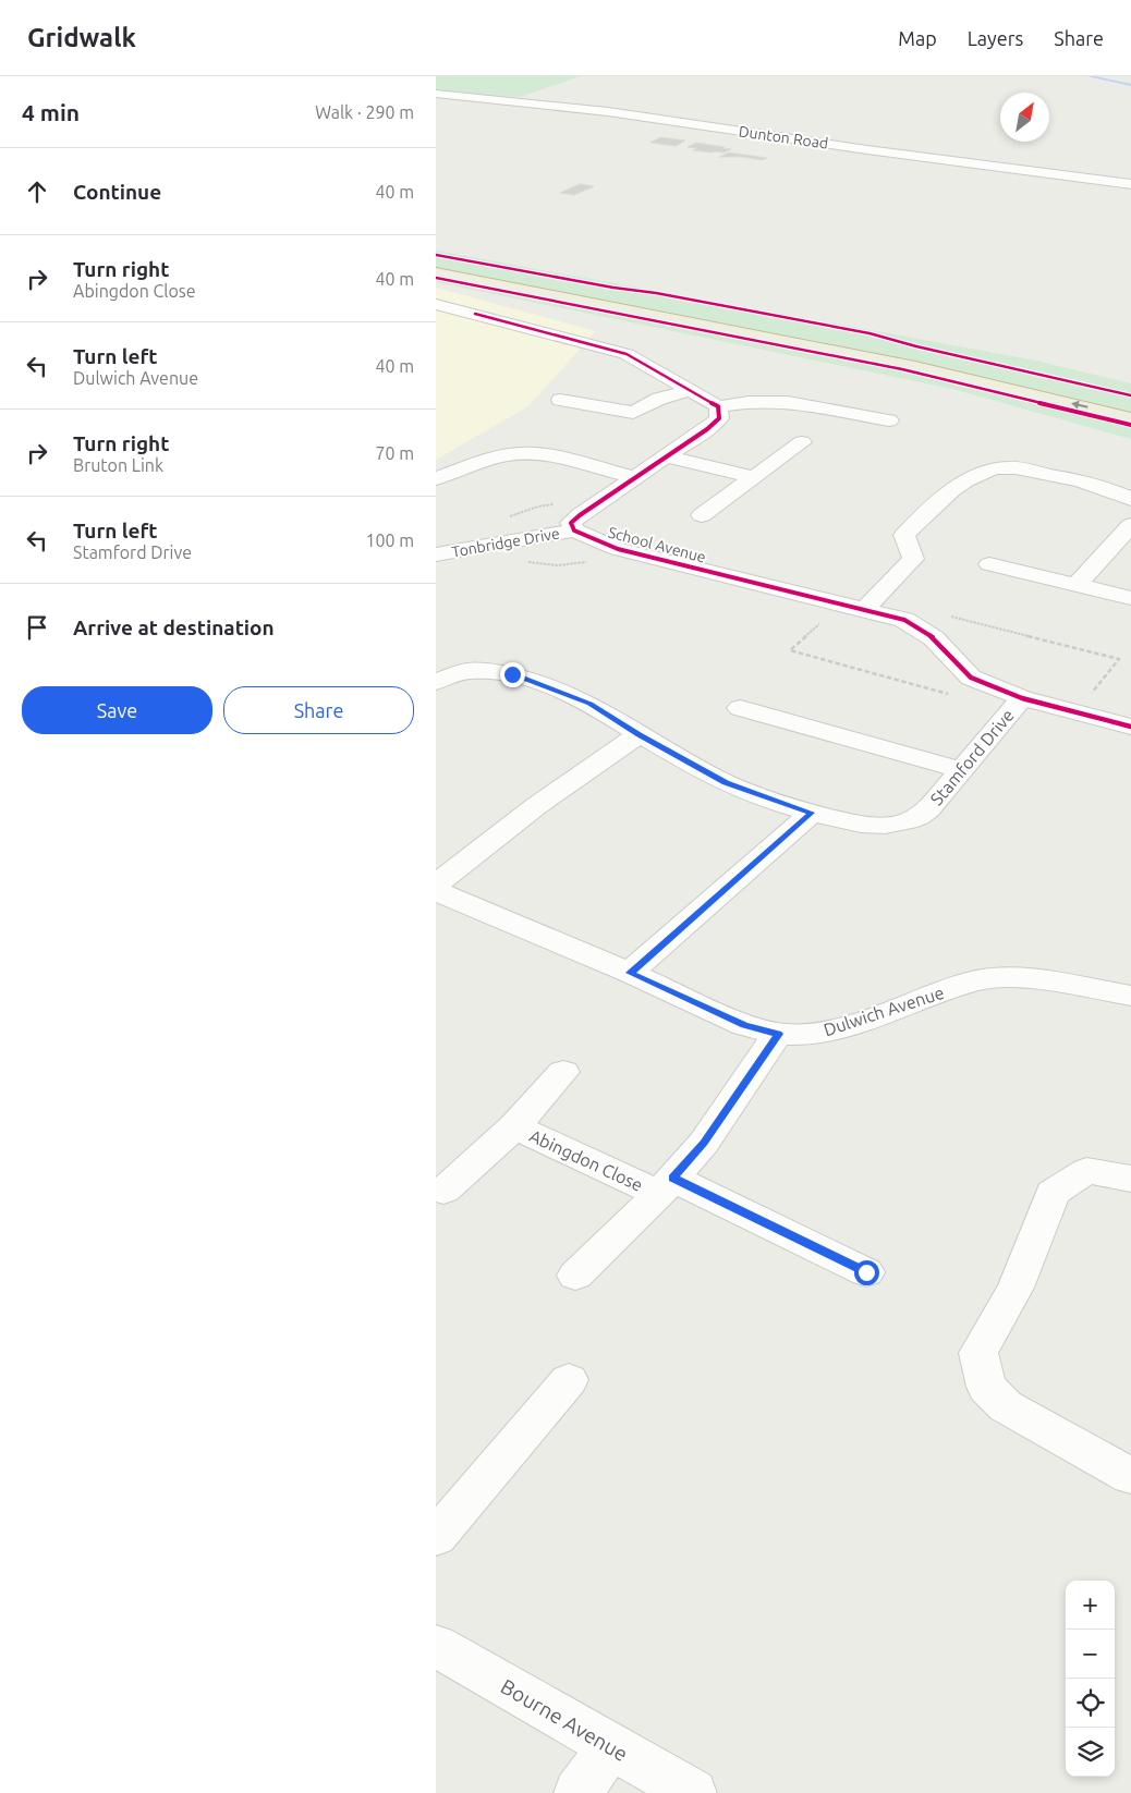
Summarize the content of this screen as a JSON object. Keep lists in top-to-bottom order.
{
  "streets": {
    "street": [
      "Dunton Road",
      "Tonbridge Drive",
      "School Avenue",
      "Stamford Drive",
      "Dulwich Avenue",
      "Abingdon Close",
      "Bourne Avenue"
    ]
  },
  "crossings": [
    ["Tonbridge Drive", "School Avenue"],
    ["School Avenue", "Stamford Drive"],
    ["Dulwich Avenue", "Abingdon Close"]
  ],
  "north": "top right",
  "page": {
    "header": "Gridwalk",
    "nav": ["Map", "Layers", "Share"],
    "heading": ["4 min", "Walk · 290 m"],
    "list": [
      ["Continue", "40 m"],
      ["Turn right", "Abingdon Close", "40 m"],
      ["Turn left", "Dulwich Avenue", "40 m"],
      ["Turn right", "Bruton Link", "70 m"],
      ["Turn left", "Stamford Drive", "100 m"],
      "Arrive at destination"
    ],
    "buttons": ["Save", "Share"],
    "map_buttons": ["+", "−"]
  }
}
